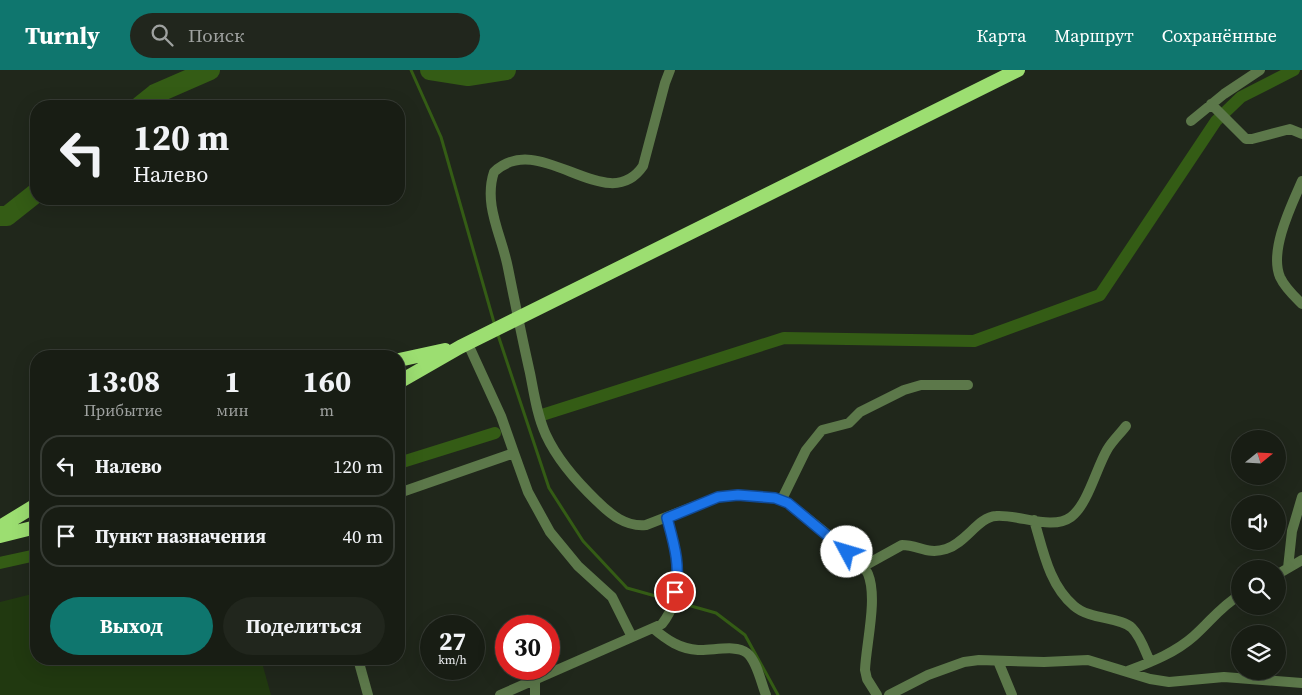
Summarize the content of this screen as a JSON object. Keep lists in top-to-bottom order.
{
  "north": "right",
  "page": {
    "header": "Turnly",
    "search": "Поиск",
    "nav": ["Карта", "Маршрут", "Сохранённые"],
    "turn": ["120 m", "Налево"],
    "eta": [
      "13:08",
      "Прибытие",
      "1",
      "мин",
      "160",
      "m"
    ],
    "list": [
      {
        "name": "Налево",
        "value": "120 m"
      },
      {
        "name": "Пункт назначения",
        "value": "40 m"
      }
    ],
    "buttons": ["Выход", "Поделиться"],
    "speed": "27 km/h",
    "limit": "30"
  }
}
